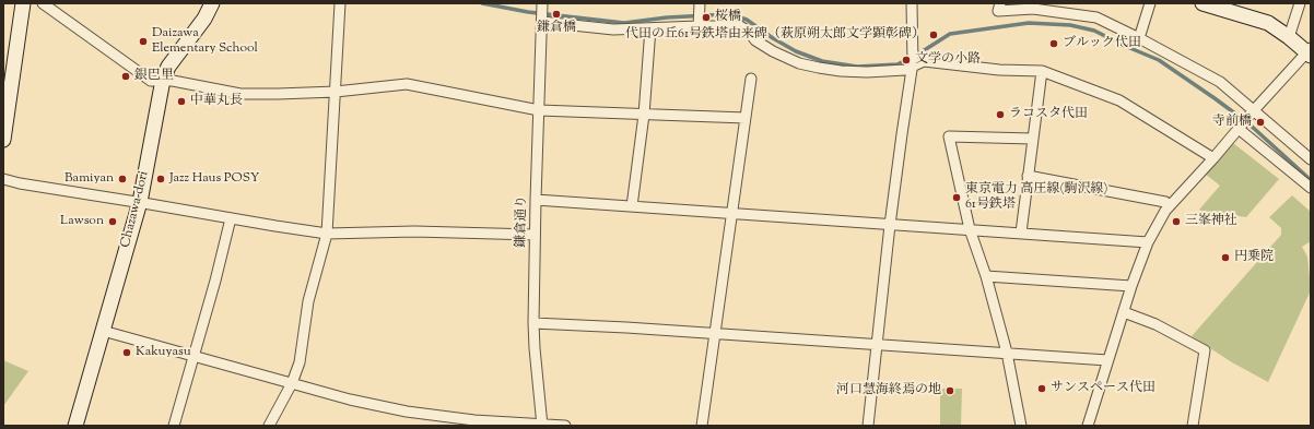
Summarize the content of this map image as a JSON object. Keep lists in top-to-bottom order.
{
  "streets": {
    "street": ["Chazawa-dori", "鎌倉通り"]
  },
  "places": [
    "鎌倉橋",
    "桜橋",
    "代田の丘61号鉄塔由来碑（萩原朔太郎文学顕彰碑）",
    "Daizawa Elementary School",
    "ブルック代田",
    "文学の小路",
    "銀巴里",
    "中華丸長",
    "ラコスタ代田",
    "寺前橋",
    "Bamiyan",
    "Jazz Haus POSY",
    "東京電力 高圧線(駒沢線) 61号鉄塔",
    "Lawson",
    "三峯神社",
    "円乗院",
    "Kakuyasu",
    "サンスペース代田",
    "河口慧海終焉の地"
  ]
}
